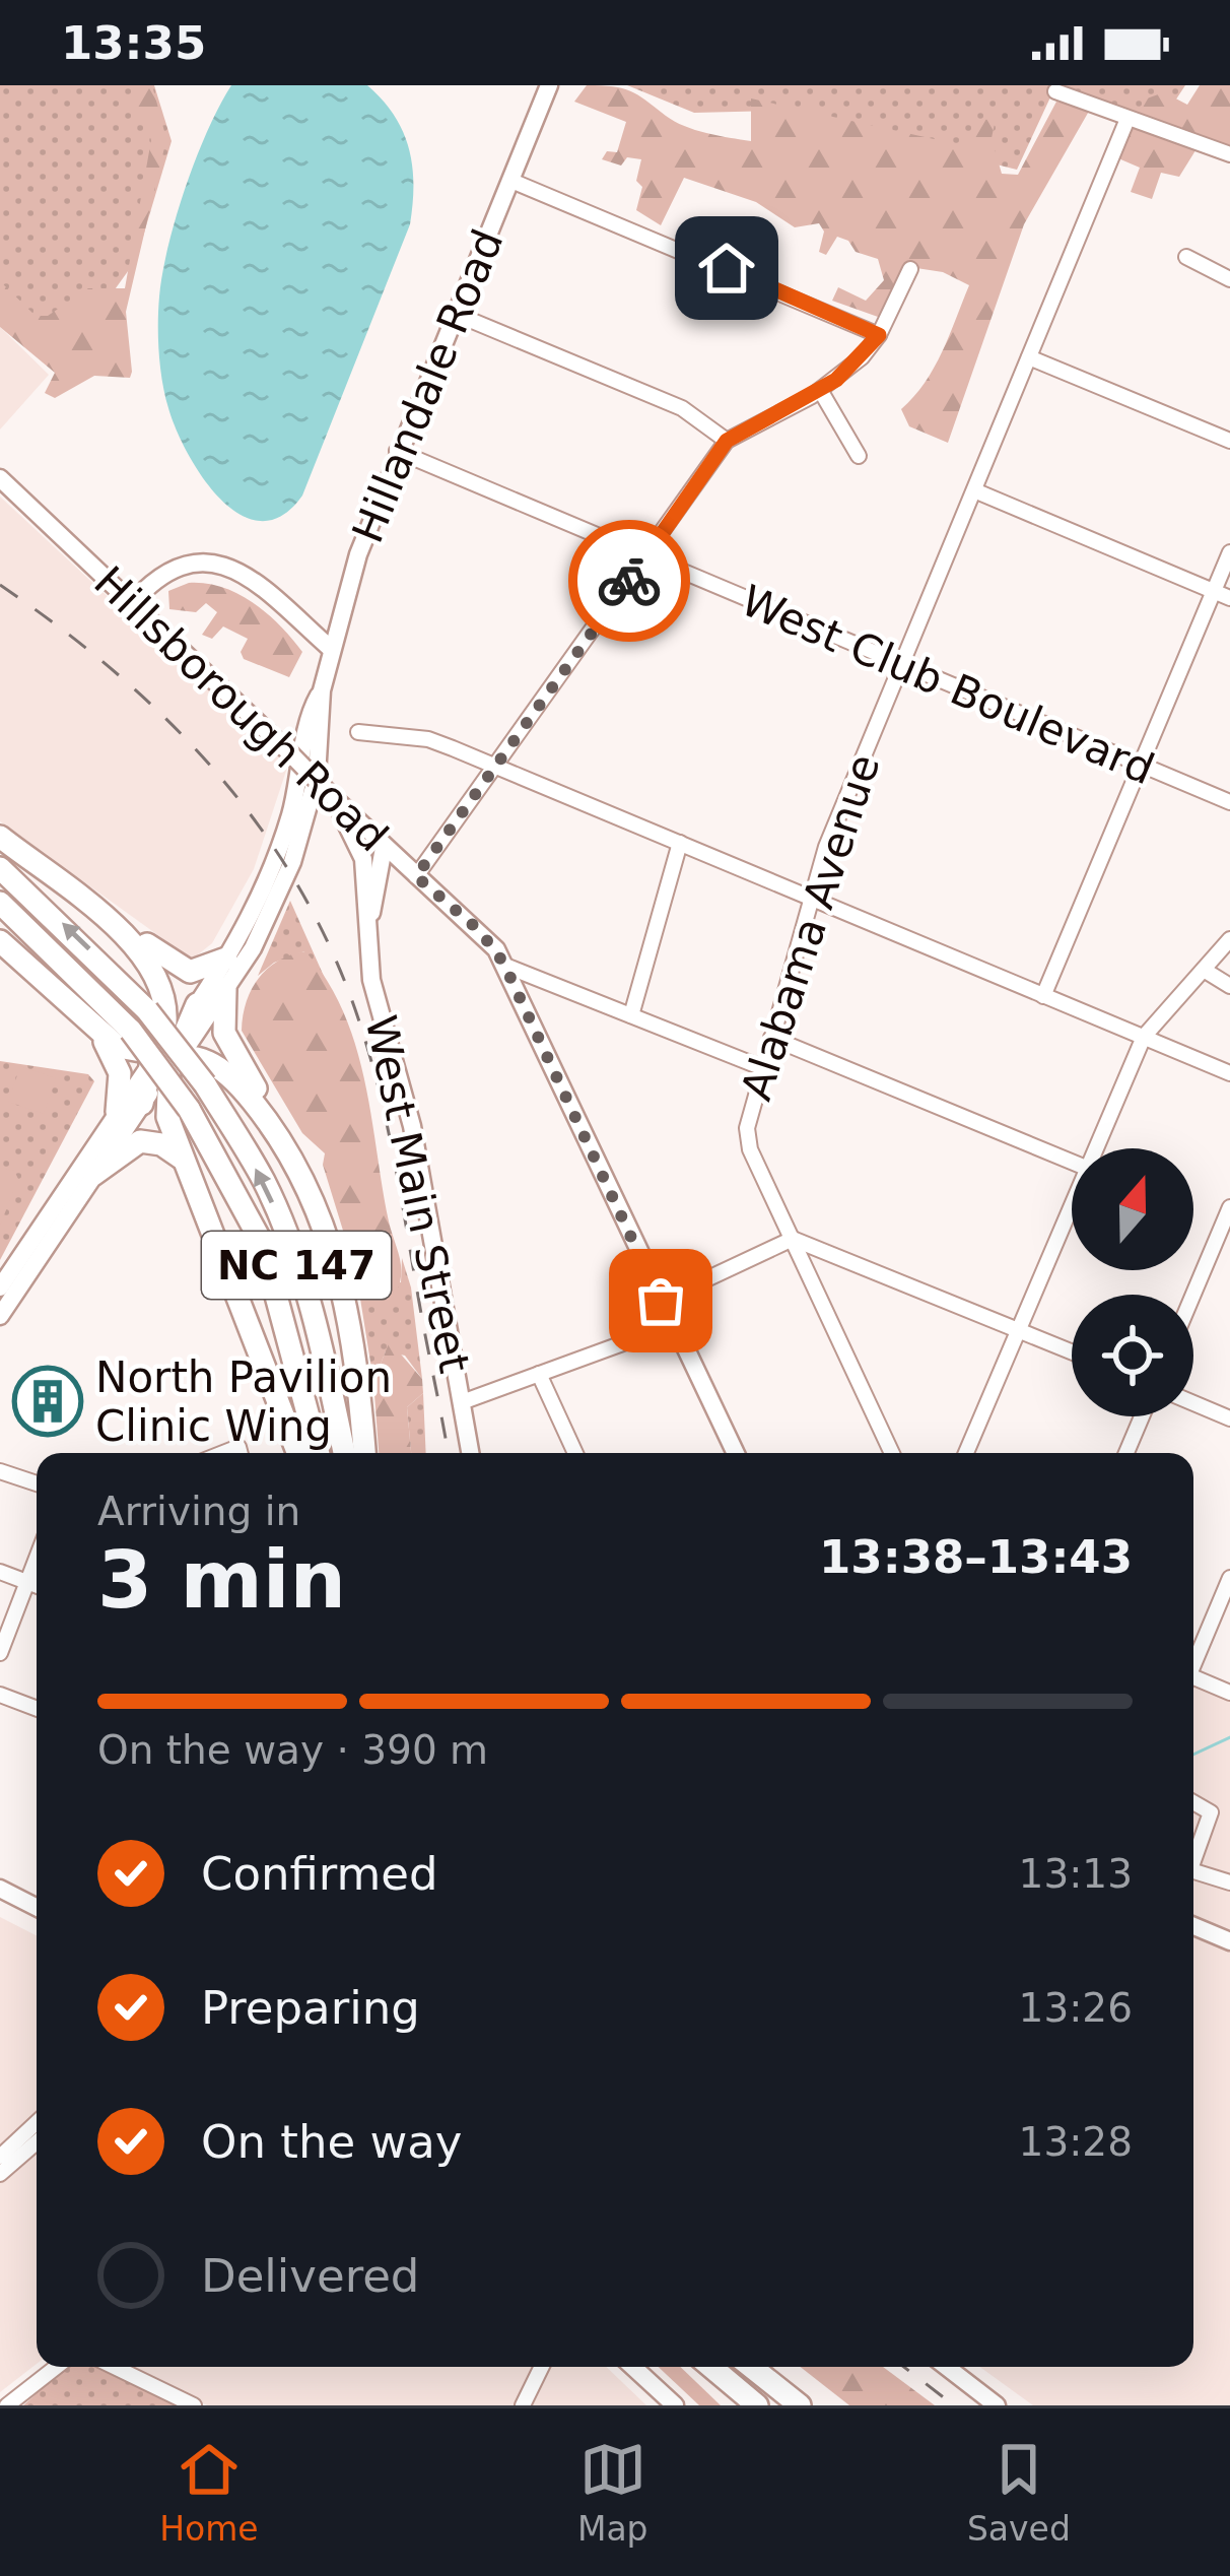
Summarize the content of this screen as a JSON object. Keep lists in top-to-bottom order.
{
  "streets": {
    "highway": ["NC 147"],
    "main road": ["Hillandale Road", "Hillsborough Road", "West Main Street"],
    "street": ["West Club Boulevard", "Alabama Avenue"]
  },
  "crossings": [
    ["Hillandale Road", "West Club Boulevard"],
    ["West Club Boulevard", "Alabama Avenue"],
    ["Hillsborough Road", "West Main Street"]
  ],
  "places": {
    "building": ["North Pavilion Clinic Wing"]
  },
  "north": "top",
  "page": {
    "status": "13:35",
    "heading": ["3 min", "Arriving in", "13:38–13:43"],
    "bar": "On the way · 390 m",
    "list": [
      ["Confirmed", "13:13"],
      ["Preparing", "13:26"],
      ["On the way", "13:28"],
      "Delivered"
    ],
    "tabs": ["Home", "Map", "Saved"]
  }
}
